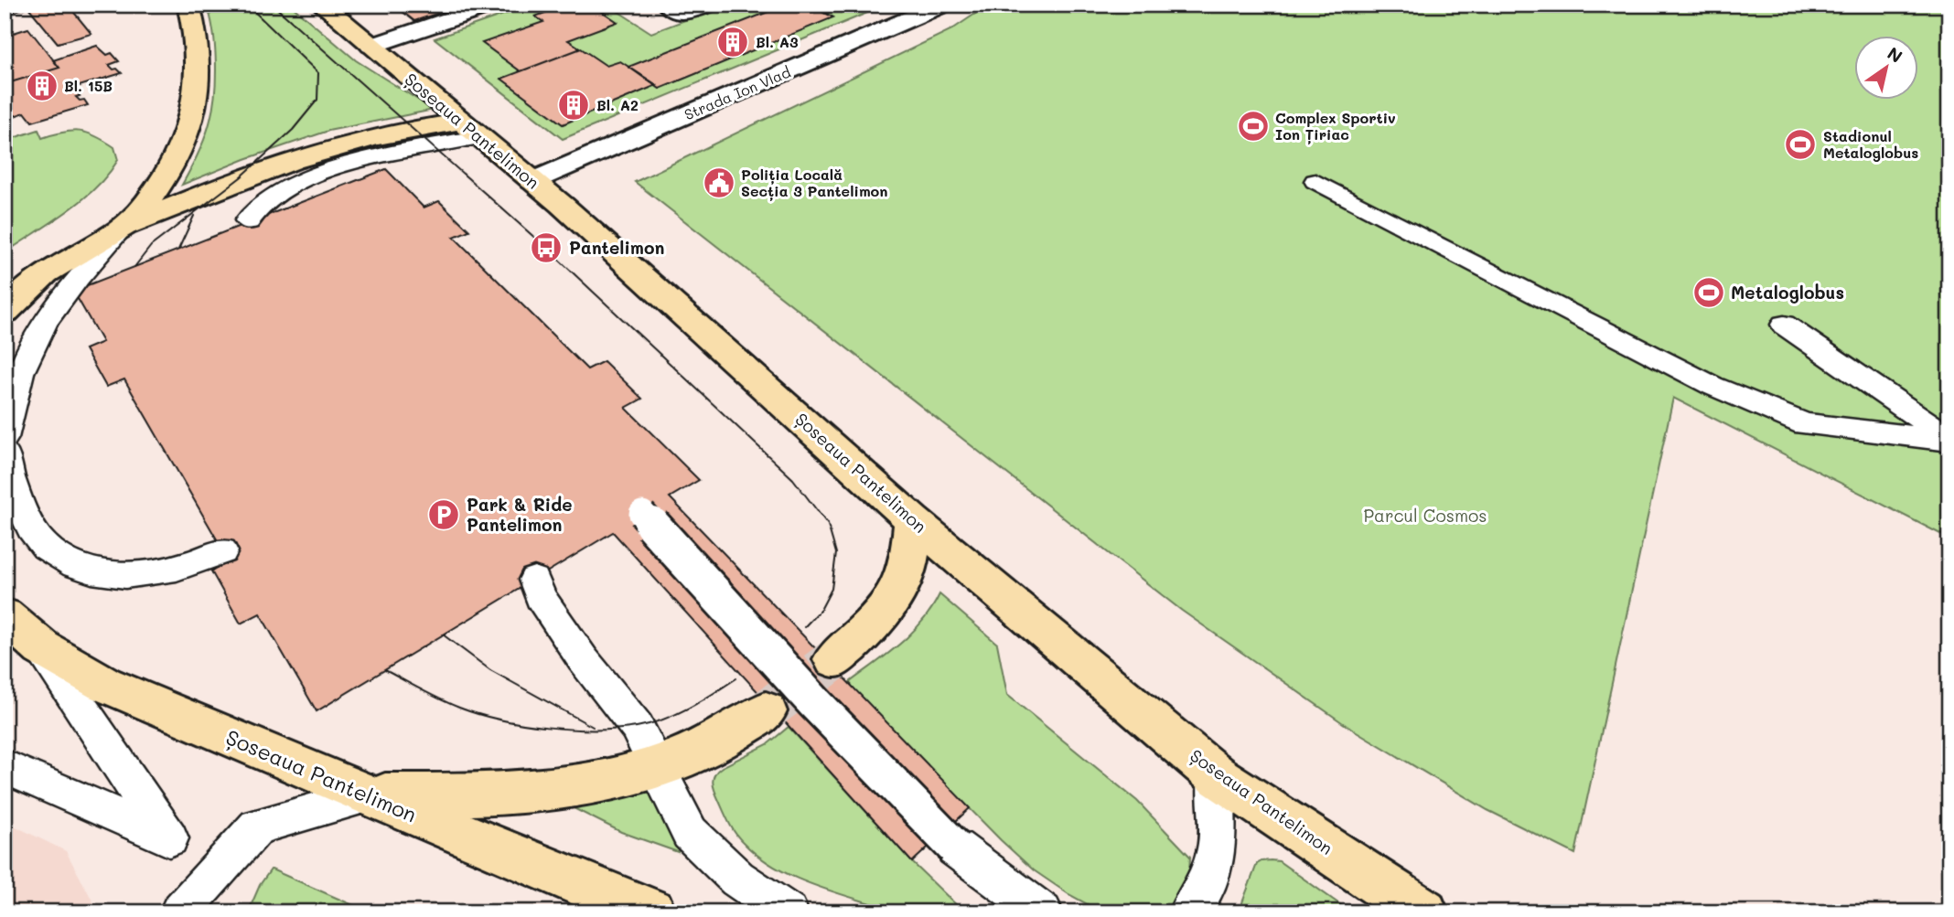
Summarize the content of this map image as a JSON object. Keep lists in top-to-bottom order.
{
  "streets": {
    "main road": ["Șoseaua Pantelimon"],
    "street": ["Strada Ion Vlad"]
  },
  "crossings": [
    ["Strada Ion Vlad", "Șoseaua Pantelimon"]
  ],
  "parks": ["Parcul Cosmos"],
  "places": {
    "building": ["Bl. A3", "Bl. 15B", "Bl. A2"],
    "sports": ["Complex Sportiv Ion Țiriac", "Stadionul Metaloglobus", "Metaloglobus"],
    "public building": ["Poliția Locală Secția 3 Pantelimon"],
    "bus stop": ["Pantelimon"],
    "parking": ["Park & Ride Pantelimon"]
  },
  "north": "top right"
}
